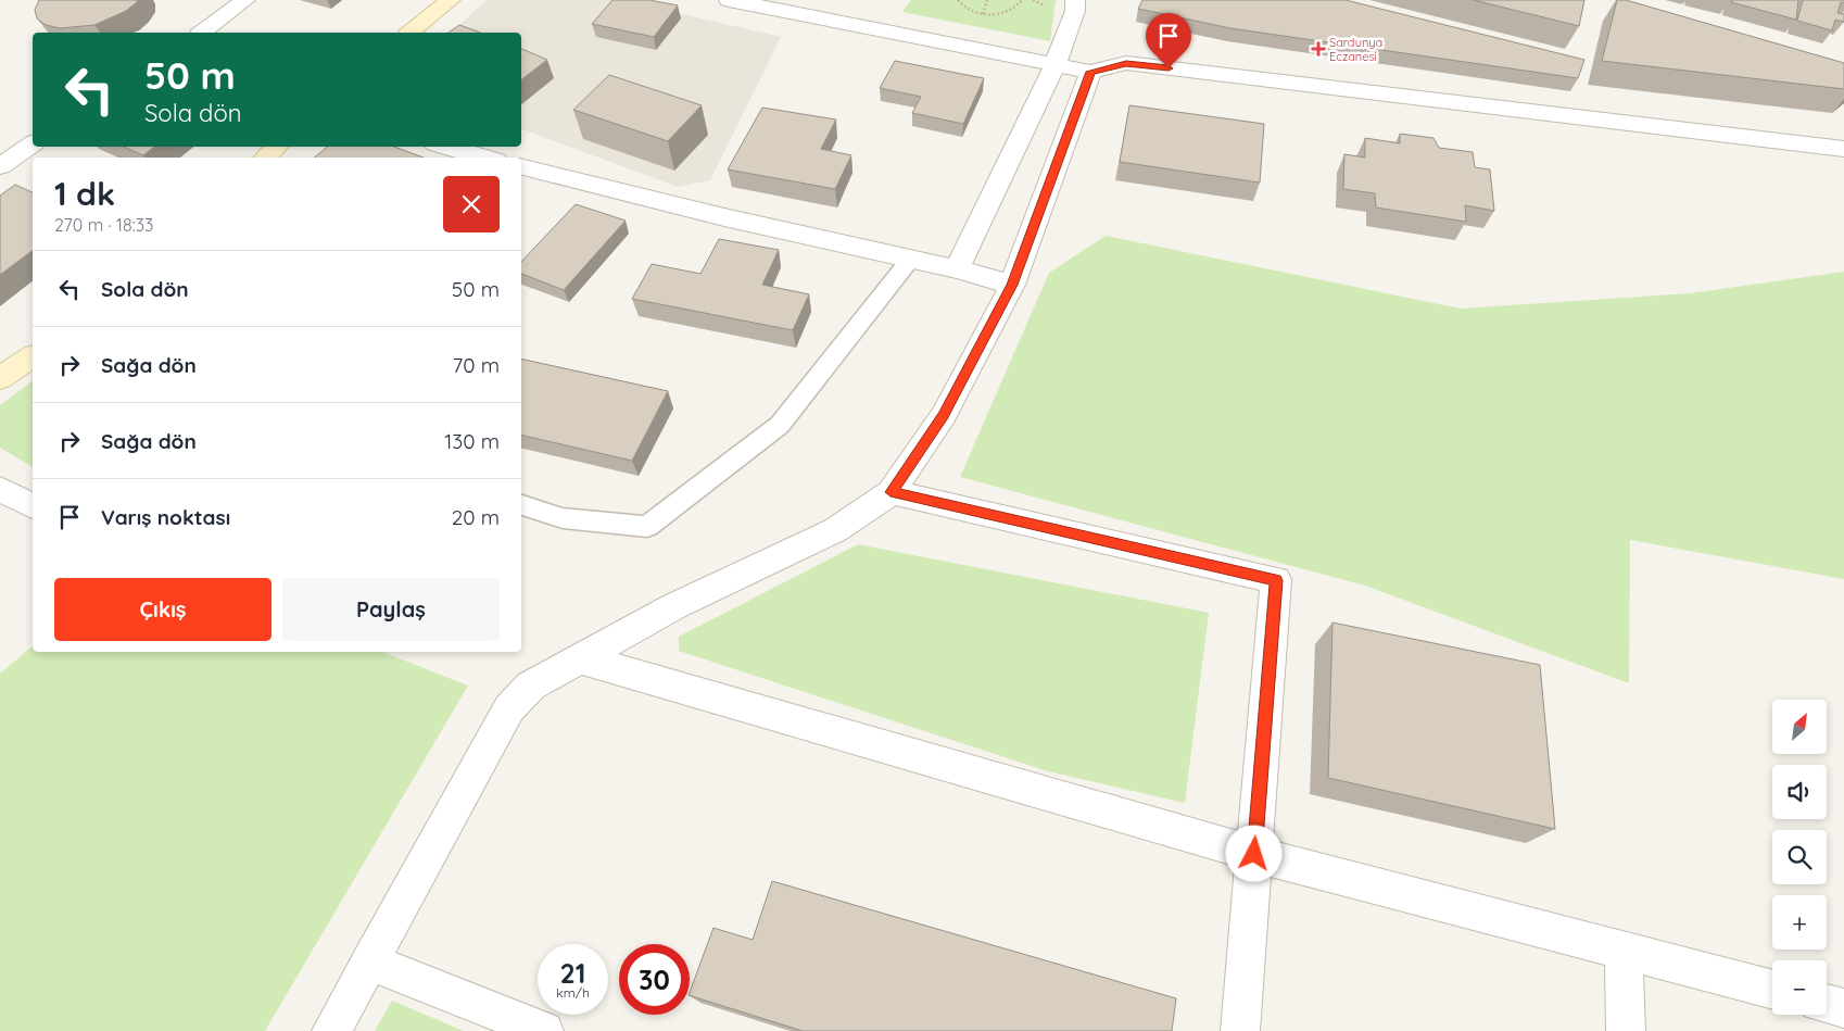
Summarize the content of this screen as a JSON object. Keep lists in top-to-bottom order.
{
  "places": {
    "health": ["Sardunya Eczanesi"]
  },
  "north": "top right",
  "page": {
    "turn": ["50 m", "Sola dön"],
    "heading": ["1 dk", "270 m · 18:33"],
    "list": [
      {
        "name": "Sola dön",
        "value": "50 m"
      },
      {
        "name": "Sağa dön",
        "value": "70 m"
      },
      {
        "name": "Sağa dön",
        "value": "130 m"
      },
      {
        "name": "Varış noktası",
        "value": "20 m"
      }
    ],
    "buttons": ["Çıkış", "Paylaş"],
    "map_buttons": ["+", "−"],
    "speed": "21 km/h",
    "limit": "30"
  }
}
